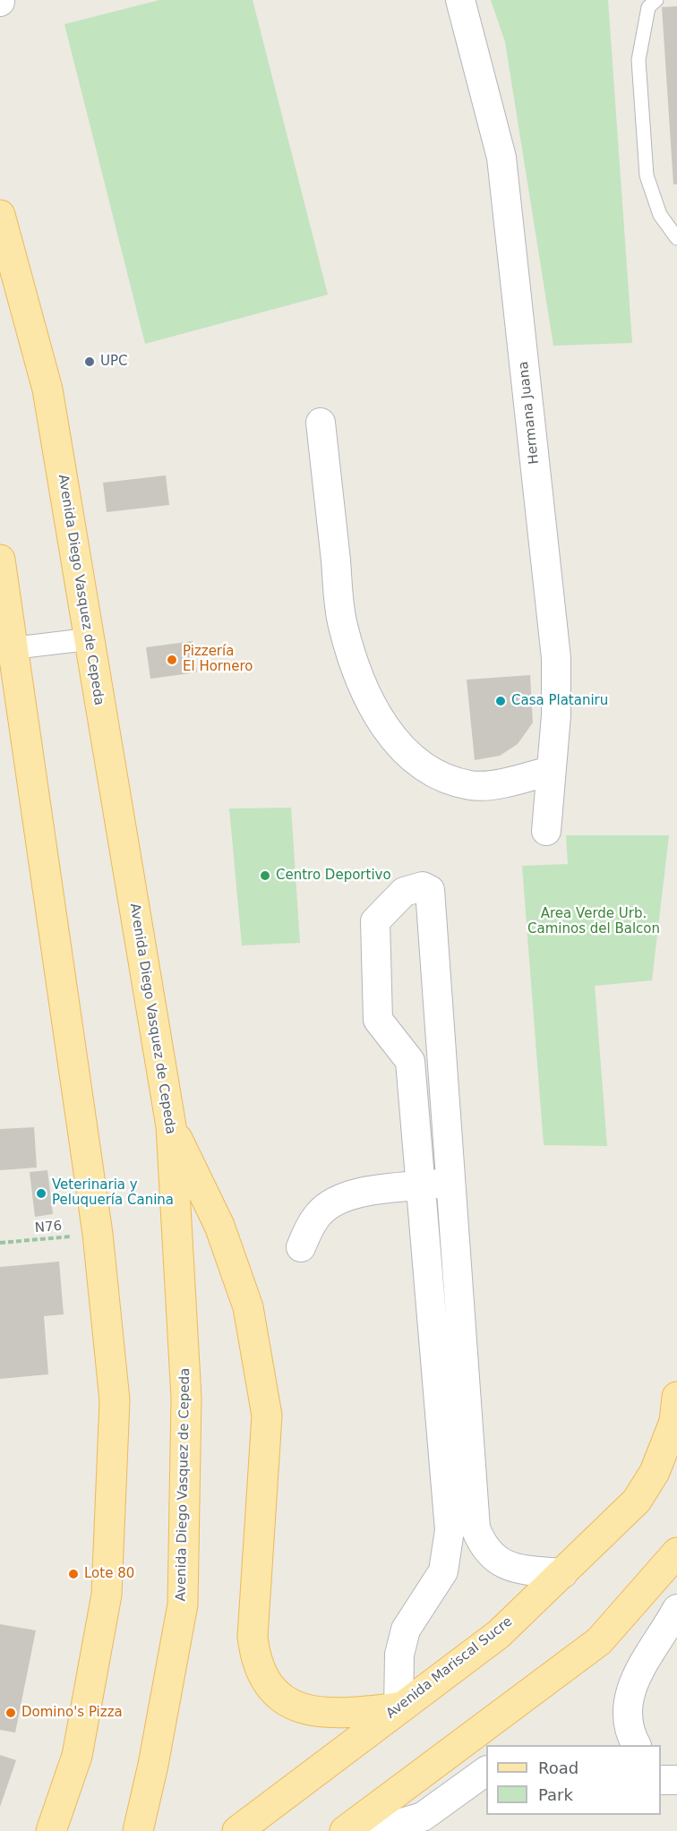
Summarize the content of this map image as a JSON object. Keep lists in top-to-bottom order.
{
  "streets": {
    "main road": ["Avenida Diego Vasquez de Cepeda", "Avenida Mariscal Sucre"],
    "street": ["Hermana Juana"],
    "path": ["N76"]
  },
  "parks": ["Area Verde Urb. Caminos del Balcon"],
  "places": [
    "UPC",
    "Pizzería El Hornero",
    "Casa Plataniru",
    "Centro Deportivo",
    "Veterinaria y Peluquería Canina",
    "Lote 80",
    "Domino's Pizza"
  ],
  "legend": ["Road", "Park"]
}
